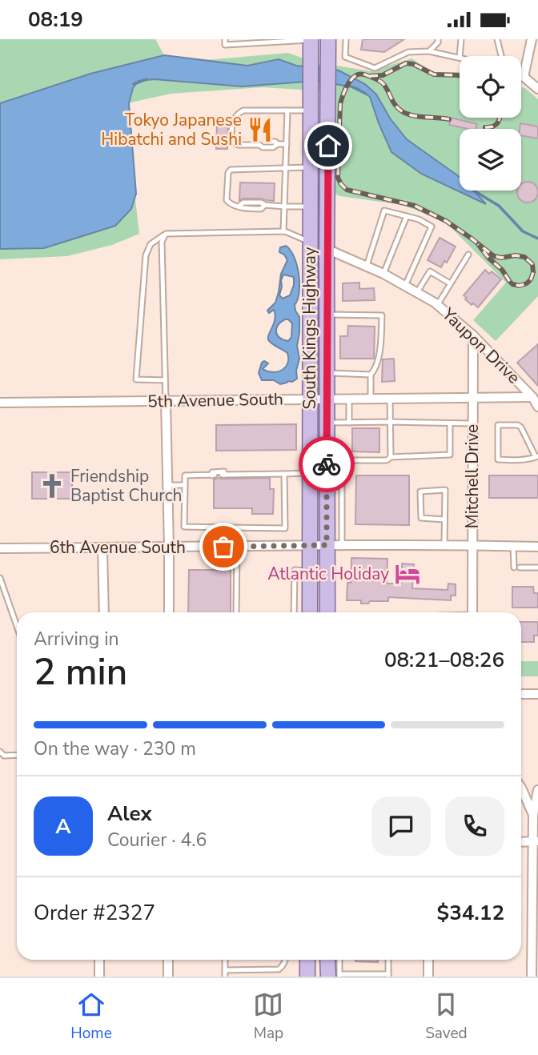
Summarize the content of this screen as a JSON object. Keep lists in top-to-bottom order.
{
  "streets": {
    "main road": ["South Kings Highway"],
    "street": [
      "Yaupon Drive",
      "5th Avenue South",
      "Mitchell Drive",
      "6th Avenue South"
    ]
  },
  "crossings": [
    ["South Kings Highway", "Yaupon Drive"],
    ["South Kings Highway", "5th Avenue South"],
    ["South Kings Highway", "6th Avenue South"],
    ["Yaupon Drive", "5th Avenue South"],
    ["Yaupon Drive", "Mitchell Drive"],
    ["5th Avenue South", "Mitchell Drive"],
    ["Mitchell Drive", "6th Avenue South"]
  ],
  "places": {
    "restaurant": ["Tokyo Japanese Hibatchi and Sushi"],
    "church": ["Friendship Baptist Church"],
    "hotel": ["Atlantic Holiday"]
  },
  "page": {
    "status": "08:19",
    "heading": ["2 min", "Arriving in", "08:21–08:26"],
    "panel": [
      "Alex",
      "Courier · 4.6",
      "Order #2327",
      "$34.12"
    ],
    "bar": "On the way · 230 m",
    "round": "A",
    "tabs": ["Home", "Map", "Saved"]
  }
}
